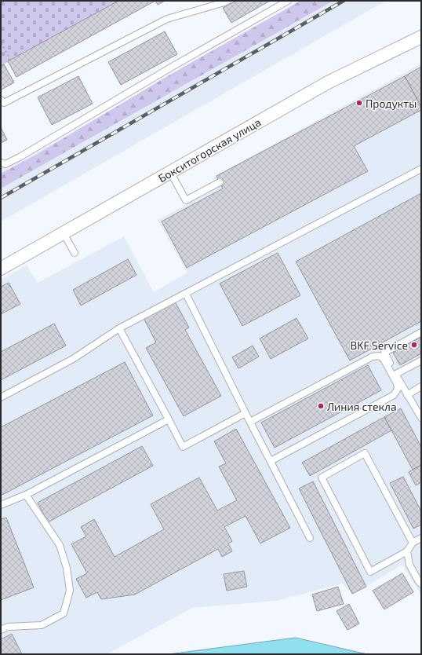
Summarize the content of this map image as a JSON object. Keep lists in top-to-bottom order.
{
  "streets": {
    "street": ["Бокситогорская улица"]
  },
  "places": ["Продукты", "BKF Service", "Линия стекла"]
}
